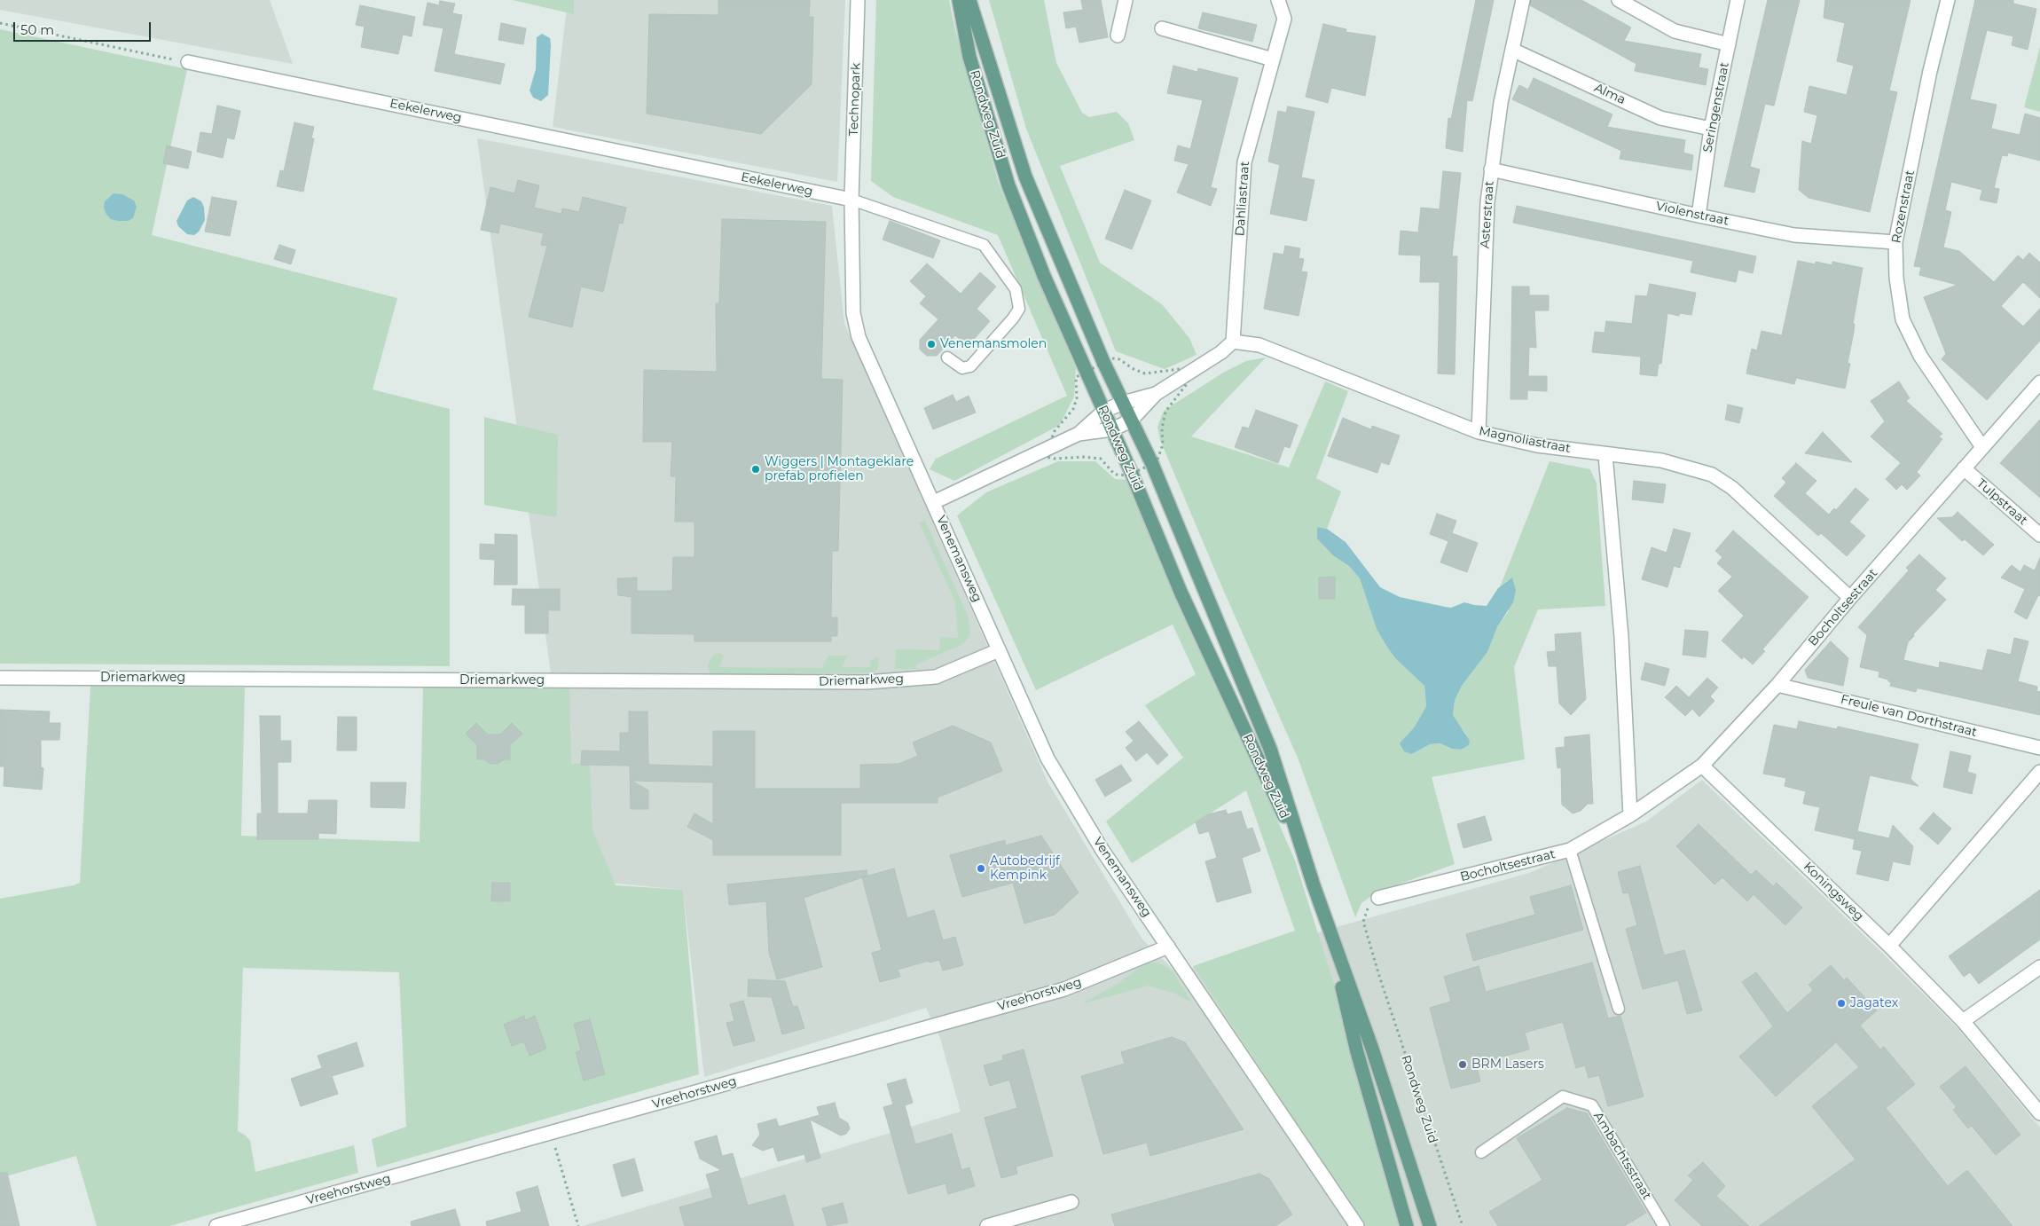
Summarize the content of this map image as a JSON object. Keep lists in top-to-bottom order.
{
  "streets": {
    "main road": ["Rondweg Zuid"],
    "street": [
      "Alma",
      "Technopark",
      "Seringenstraat",
      "Eekelerweg",
      "Dahliastraat",
      "Rozenstraat",
      "Violenstraat",
      "Asterstraat",
      "Magnoliastraat",
      "Tulpstraat",
      "Venemansweg",
      "Bocholtsestraat",
      "Driemarkweg",
      "Freule van Dorthstraat",
      "Koningsweg",
      "Vreehorstweg"
    ],
    "lane": ["Ambachtsstraat"]
  },
  "crossings": [
    ["Alma", "Seringenstraat"],
    ["Alma", "Asterstraat"],
    ["Technopark", "Eekelerweg"],
    ["Technopark", "Venemansweg"],
    ["Seringenstraat", "Violenstraat"],
    ["Eekelerweg", "Venemansweg"],
    ["Rondweg Zuid", "Venemansweg"],
    ["Rondweg Zuid", "Bocholtsestraat"],
    ["Dahliastraat", "Magnoliastraat"],
    ["Rozenstraat", "Violenstraat"],
    ["Rozenstraat", "Bocholtsestraat"],
    ["Violenstraat", "Asterstraat"],
    ["Asterstraat", "Magnoliastraat"],
    ["Magnoliastraat", "Bocholtsestraat"],
    ["Tulpstraat", "Bocholtsestraat"],
    ["Venemansweg", "Driemarkweg"],
    ["Venemansweg", "Vreehorstweg"],
    ["Bocholtsestraat", "Freule van Dorthstraat"],
    ["Bocholtsestraat", "Koningsweg"]
  ],
  "places": [
    "Venemansmolen",
    "Wiggers | Montageklare prefab profielen",
    "Autobedrijf Kempink",
    "Jagatex",
    "BRM Lasers"
  ],
  "scale_bar": "50 m"
}
